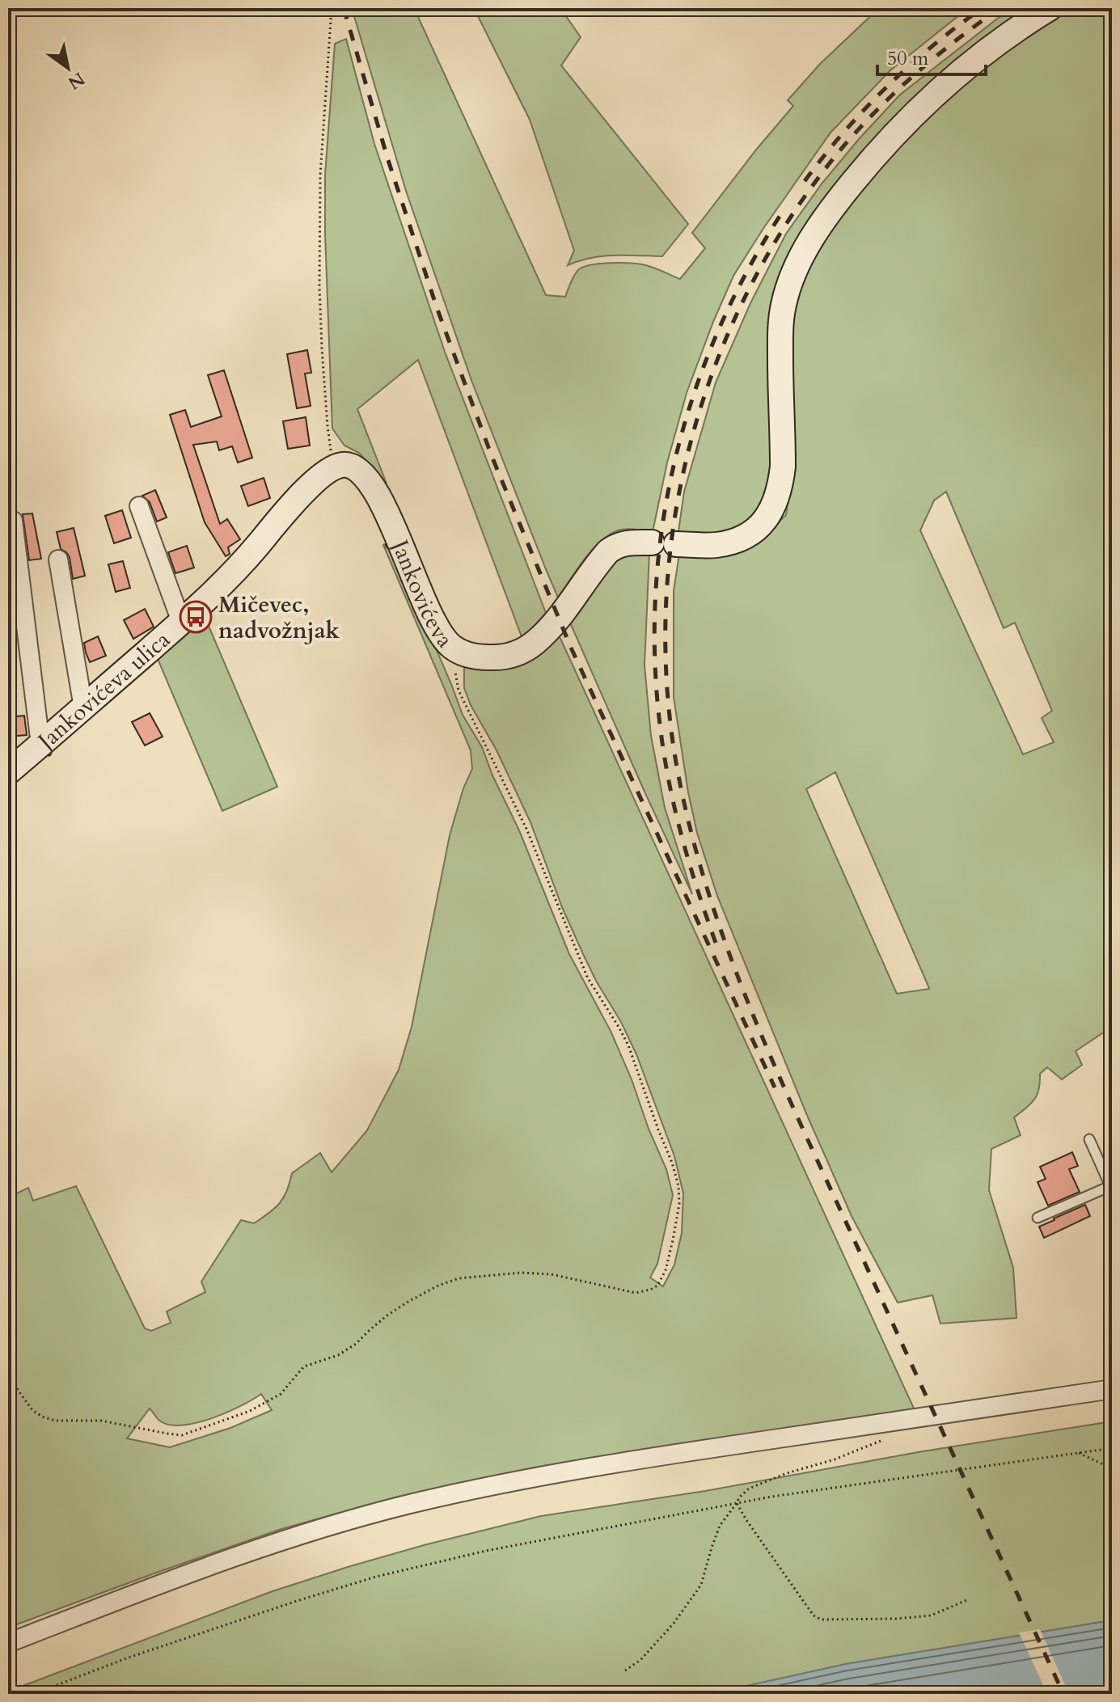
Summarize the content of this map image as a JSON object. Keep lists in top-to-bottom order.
{
  "streets": {
    "main road": ["Jankovićeva", "Jankovićeva ulica"]
  },
  "crossings": [
    ["Jankovićeva", "Jankovićeva ulica"]
  ],
  "places": {
    "bus stop": ["Mičevec, nadvožnjak"]
  },
  "scale_bar": "50 m",
  "north": "bottom right"
}
